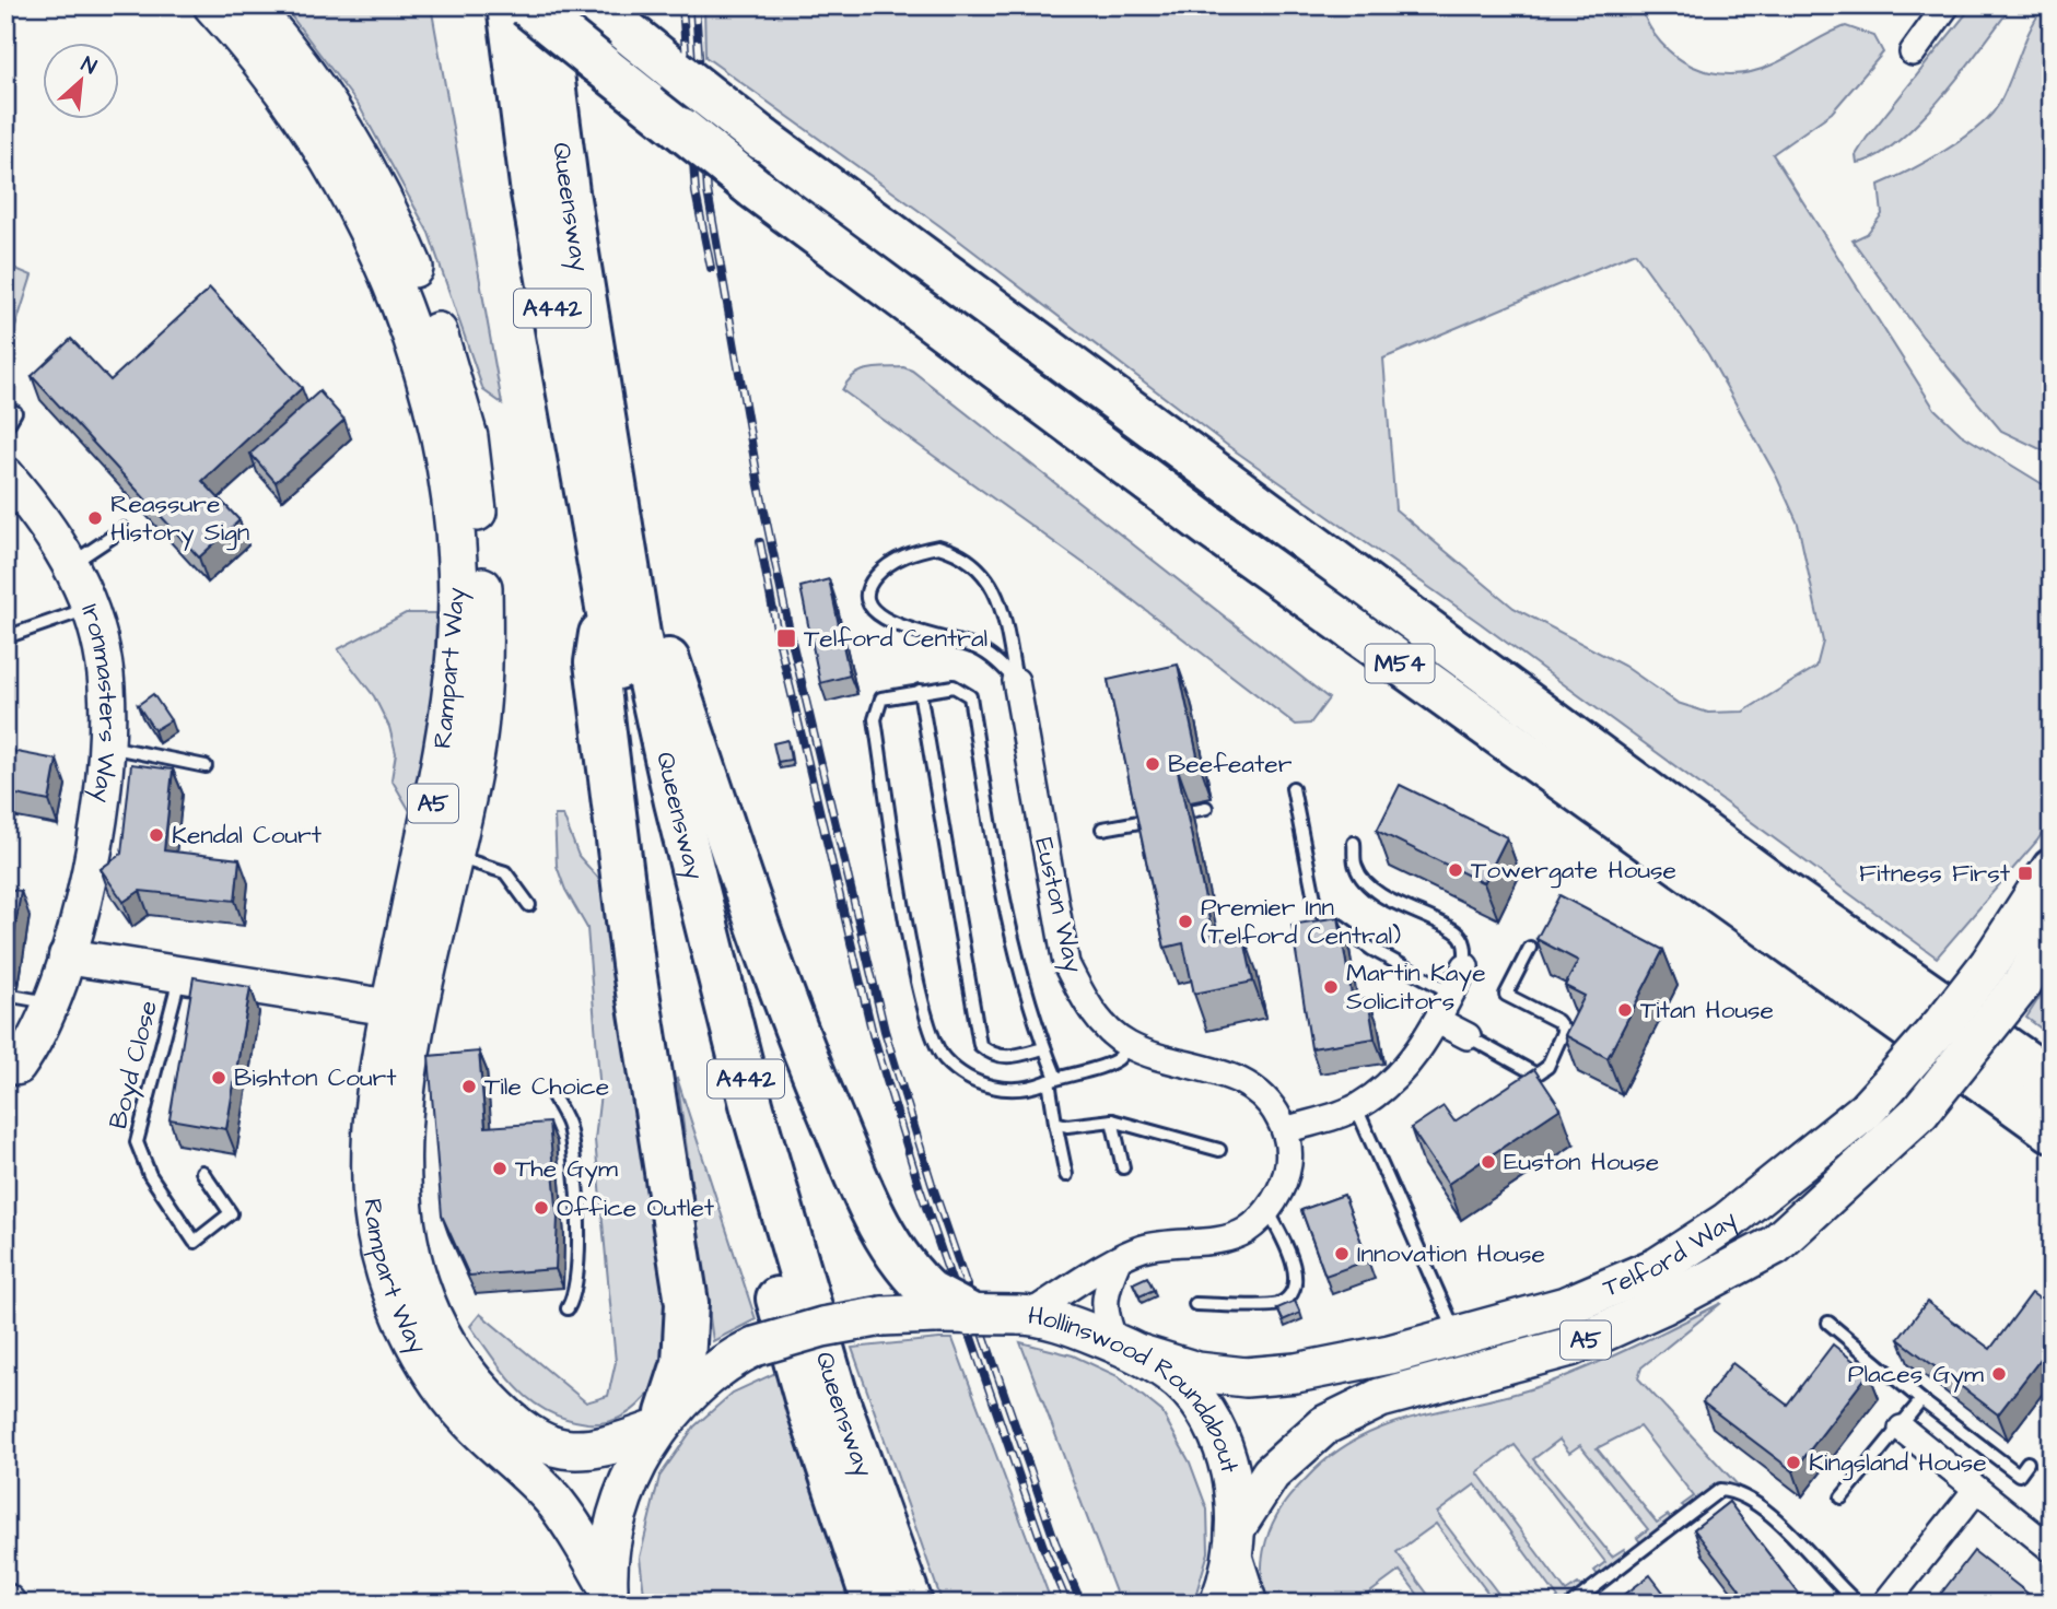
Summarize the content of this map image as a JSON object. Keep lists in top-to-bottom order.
{
  "streets": {
    "highway": ["Queensway", "A442", "M54"],
    "main road": [
      "Rampart Way",
      "A5",
      "Telford Way",
      "Hollinswood Roundabout"
    ],
    "street": ["Ironmasters Way", "Euston Way"],
    "lane": ["Boyd Close"]
  },
  "crossings": [
    ["Queensway", "A442"],
    ["A442", "Rampart Way"],
    ["A442", "Hollinswood Roundabout"],
    ["Rampart Way", "Hollinswood Roundabout"],
    ["Euston Way", "Hollinswood Roundabout"],
    ["Telford Way", "Hollinswood Roundabout"]
  ],
  "places": {
    "other": [
      "Reassure History Sign",
      "Beefeater",
      "Kendal Court",
      "Towergate House",
      "Premier Inn (Telford Central)",
      "Martin Kaye Solicitors",
      "Titan House",
      "Bishton Court",
      "Tile Choice",
      "Euston House",
      "The Gym",
      "Office Outlet",
      "Innovation House",
      "Places Gym",
      "Kingsland House"
    ],
    "transit": ["Telford Central", "Fitness First"]
  },
  "north": "top right"
}
